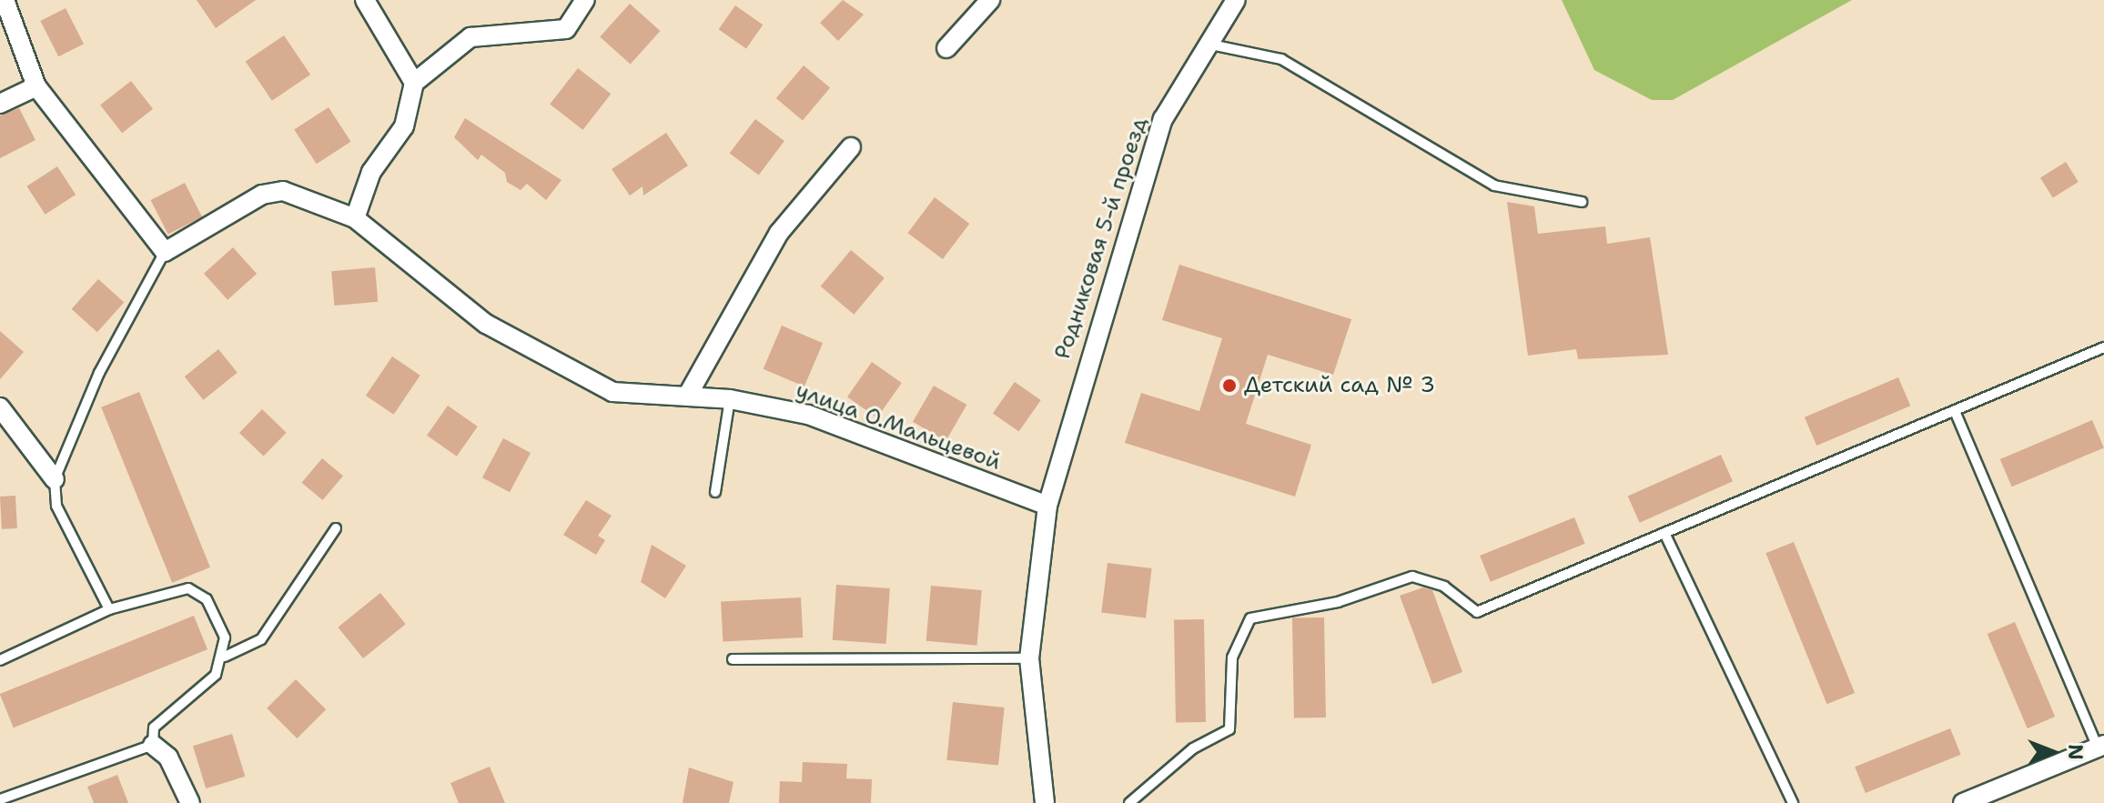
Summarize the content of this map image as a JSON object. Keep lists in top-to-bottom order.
{
  "streets": {
    "street": ["Родниковая 5-й проезд", "улица О.Мальцевой"]
  },
  "crossings": [
    ["Родниковая 5-й проезд", "улица О.Мальцевой"]
  ],
  "places": ["Детский сад № 3"],
  "north": "right"
}
